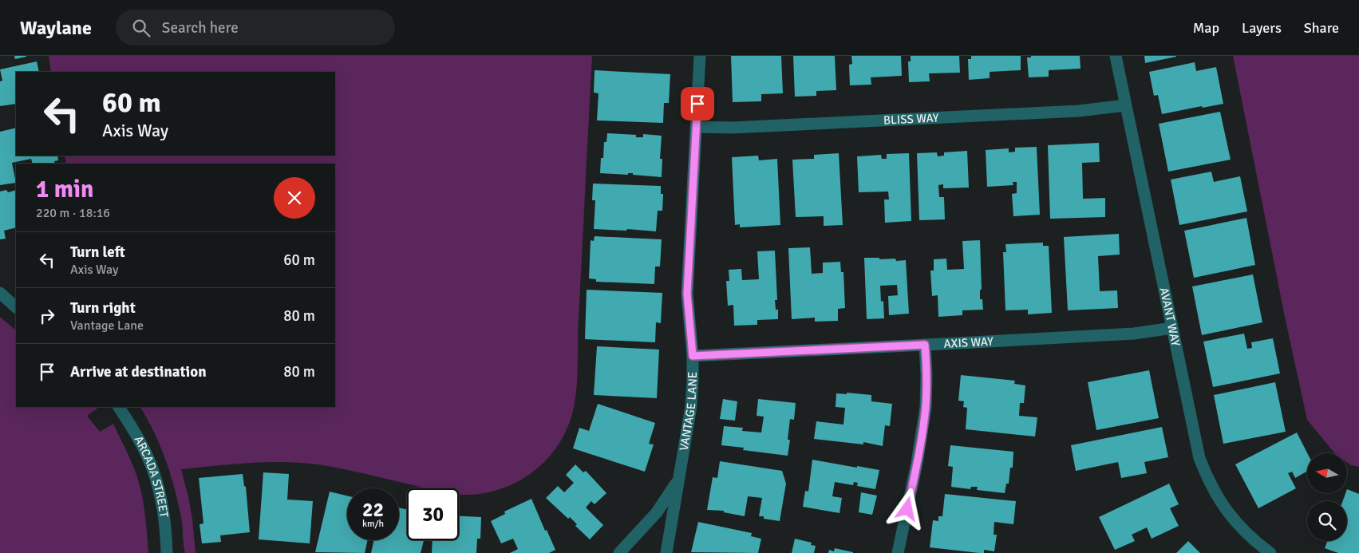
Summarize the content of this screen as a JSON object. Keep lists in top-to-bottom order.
{
  "streets": {
    "street": [
      "BLISS WAY",
      "AVANT WAY",
      "AXIS WAY",
      "VANTAGE LANE",
      "ARCADA STREET"
    ]
  },
  "crossings": [
    ["BLISS WAY", "AVANT WAY"],
    ["BLISS WAY", "VANTAGE LANE"],
    ["AVANT WAY", "AXIS WAY"],
    ["AXIS WAY", "VANTAGE LANE"]
  ],
  "north": "left",
  "page": {
    "header": "Waylane",
    "search": "Search here",
    "nav": ["Map", "Layers", "Share"],
    "turn": ["60 m", "Axis Way"],
    "heading": ["1 min", "220 m · 18:16"],
    "list": [
      {
        "name": "Turn left",
        "note": "Axis Way",
        "value": "60 m"
      },
      {
        "name": "Turn right",
        "note": "Vantage Lane",
        "value": "80 m"
      },
      {
        "name": "Arrive at destination",
        "value": "80 m"
      }
    ],
    "speed": "22 km/h",
    "limit": "30"
  }
}
